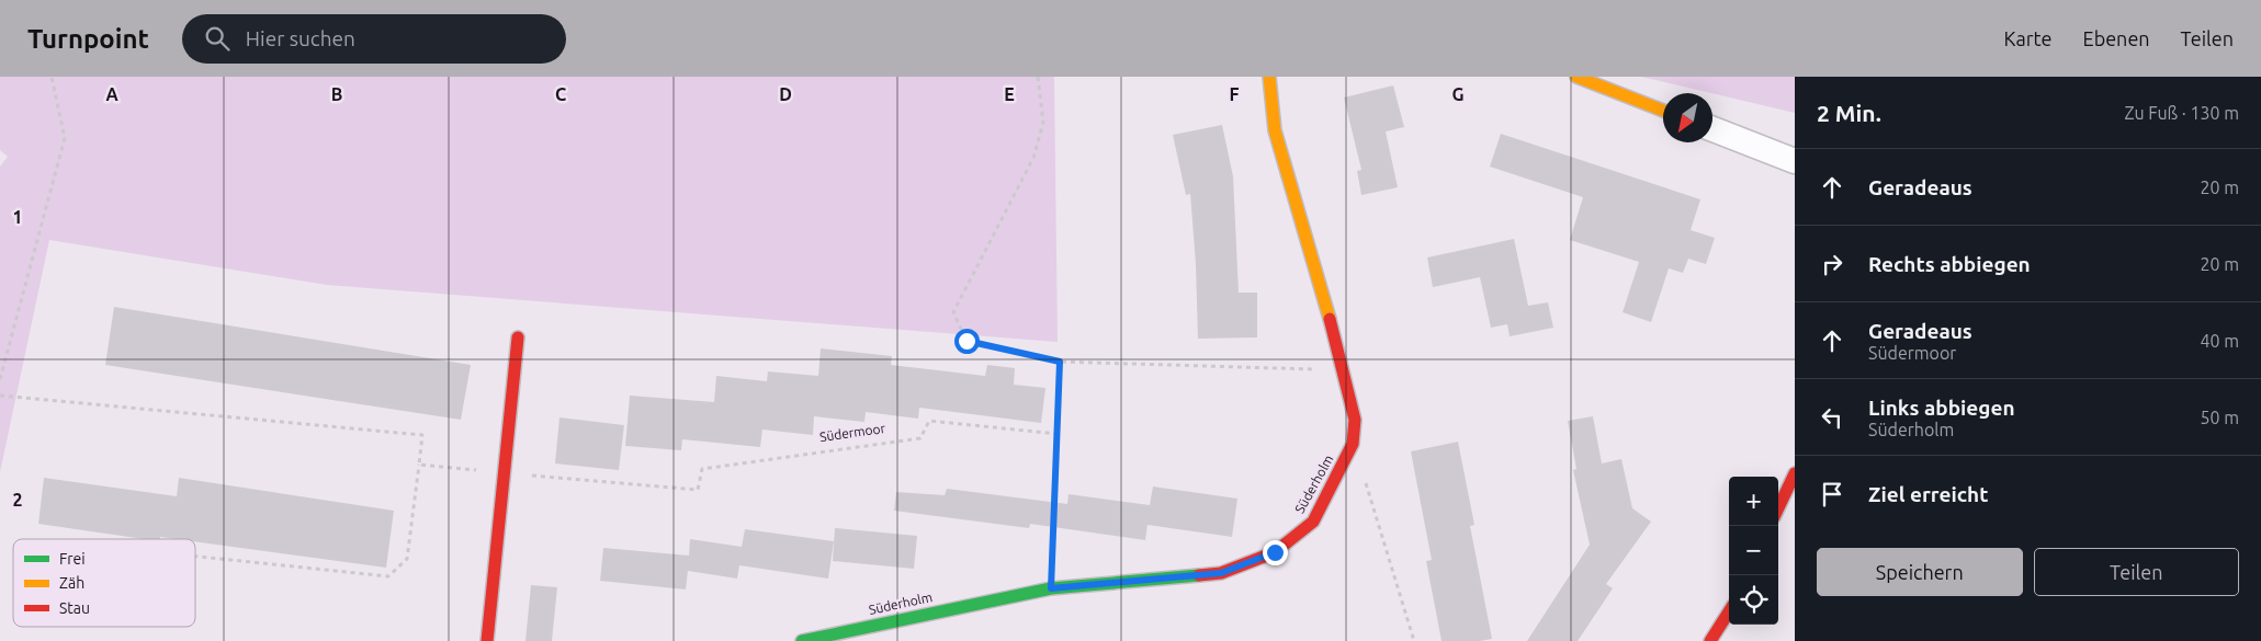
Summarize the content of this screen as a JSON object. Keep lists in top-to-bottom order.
{
  "streets": {
    "street": ["Süderholm"],
    "path": ["Südermoor"]
  },
  "legend": ["Frei", "Zäh", "Stau"],
  "north": "bottom left",
  "page": {
    "header": "Turnpoint",
    "search": "Hier suchen",
    "nav": ["Karte", "Ebenen", "Teilen"],
    "heading": ["2 Min.", "Zu Fuß · 130 m"],
    "list": [
      ["Geradeaus", "20 m"],
      ["Rechts abbiegen", "20 m"],
      ["Geradeaus", "Südermoor", "40 m"],
      ["Links abbiegen", "Süderholm", "50 m"],
      "Ziel erreicht"
    ],
    "map_buttons": ["+", "−"],
    "buttons": ["Speichern", "Teilen"]
  },
  "grid": {
    "columns": [
      "A",
      "B",
      "C",
      "D",
      "E",
      "F",
      "G"
    ],
    "rows": ["1", "2"]
  }
}
